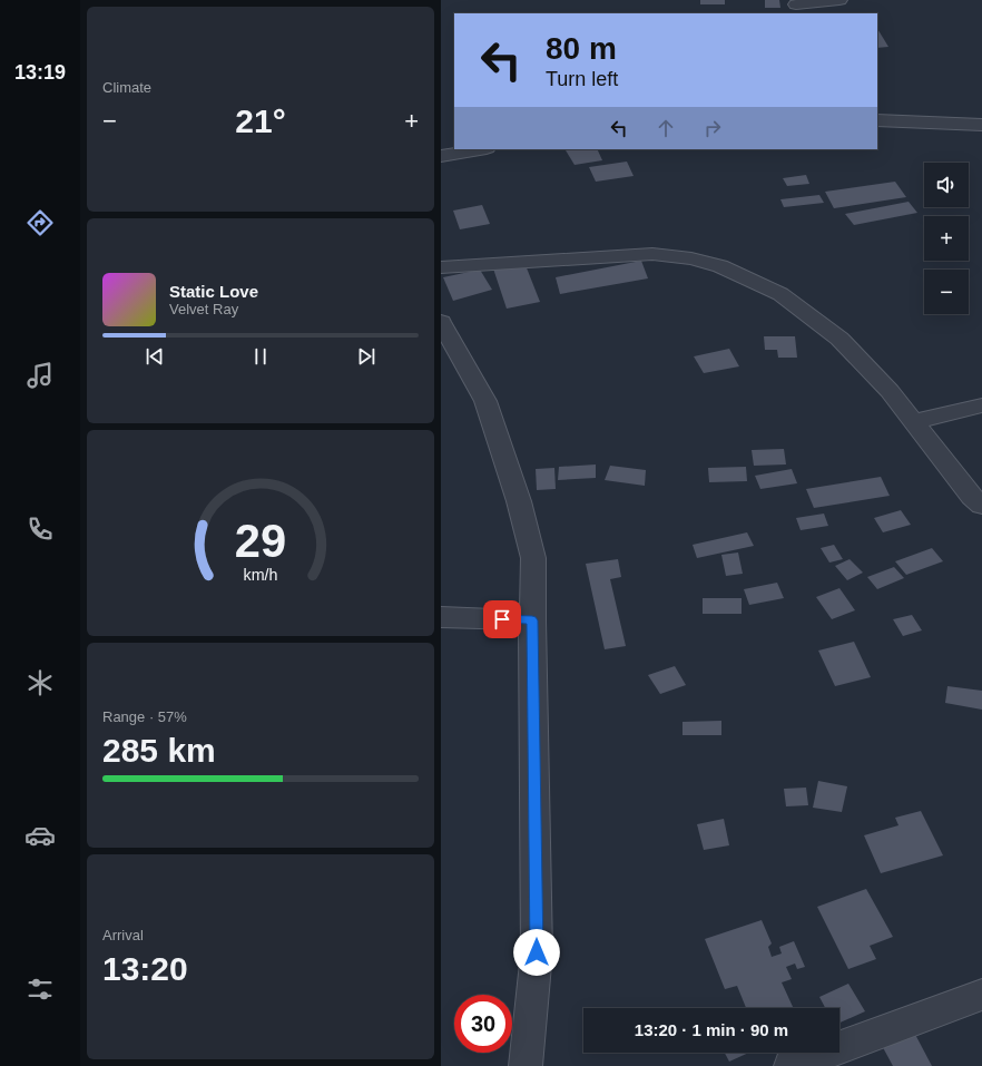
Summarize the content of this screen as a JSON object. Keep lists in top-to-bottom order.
{
  "page": {
    "tabs": "13:19",
    "tile": [
      "Climate",
      ["Range · 57%", "285 km"],
      ["Arrival", "13:20"]
    ],
    "turn": ["80 m", "Turn left"],
    "heat": ["−", "21°", "+"],
    "map_buttons": ["+", "−"],
    "song": ["Static Love", "Velvet Ray"],
    "limit": "30",
    "trip": "13:20 · 1 min · 90 m",
    "gauge": ["29", "km/h"]
  }
}
